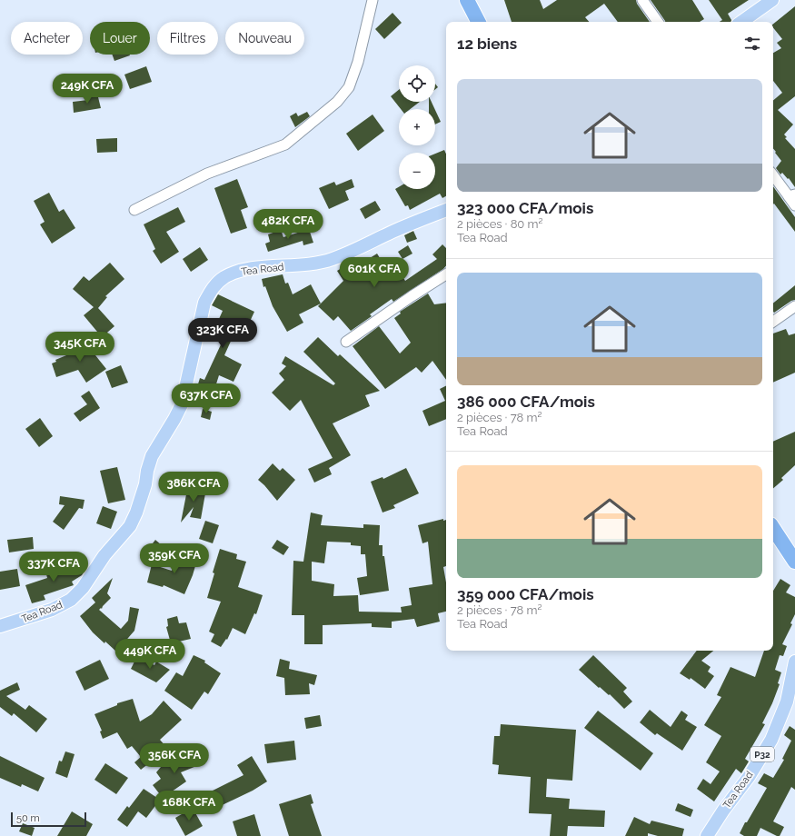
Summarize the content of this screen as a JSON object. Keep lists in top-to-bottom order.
{
  "streets": {
    "main road": ["Tea Road", "P32"]
  },
  "scale_bar": "50 m",
  "page": {
    "chip": [
      "Acheter",
      "Louer",
      "Filtres",
      "Nouveau"
    ],
    "heading": "12 biens",
    "map_buttons": ["+", "−"],
    "list": [
      {
        "name": "323 000 CFA/mois",
        "note": "2 pièces · 80 m² · Tea Road"
      },
      {
        "name": "386 000 CFA/mois",
        "note": "2 pièces · 78 m² · Tea Road"
      },
      {
        "name": "359 000 CFA/mois",
        "note": "2 pièces · 78 m² · Tea Road"
      }
    ],
    "price": [
      "249K CFA",
      "482K CFA",
      "601K CFA",
      "323K CFA",
      "345K CFA",
      "637K CFA",
      "386K CFA",
      "359K CFA",
      "337K CFA",
      "449K CFA",
      "356K CFA",
      "168K CFA"
    ],
    "scale": "50 m"
  }
}
